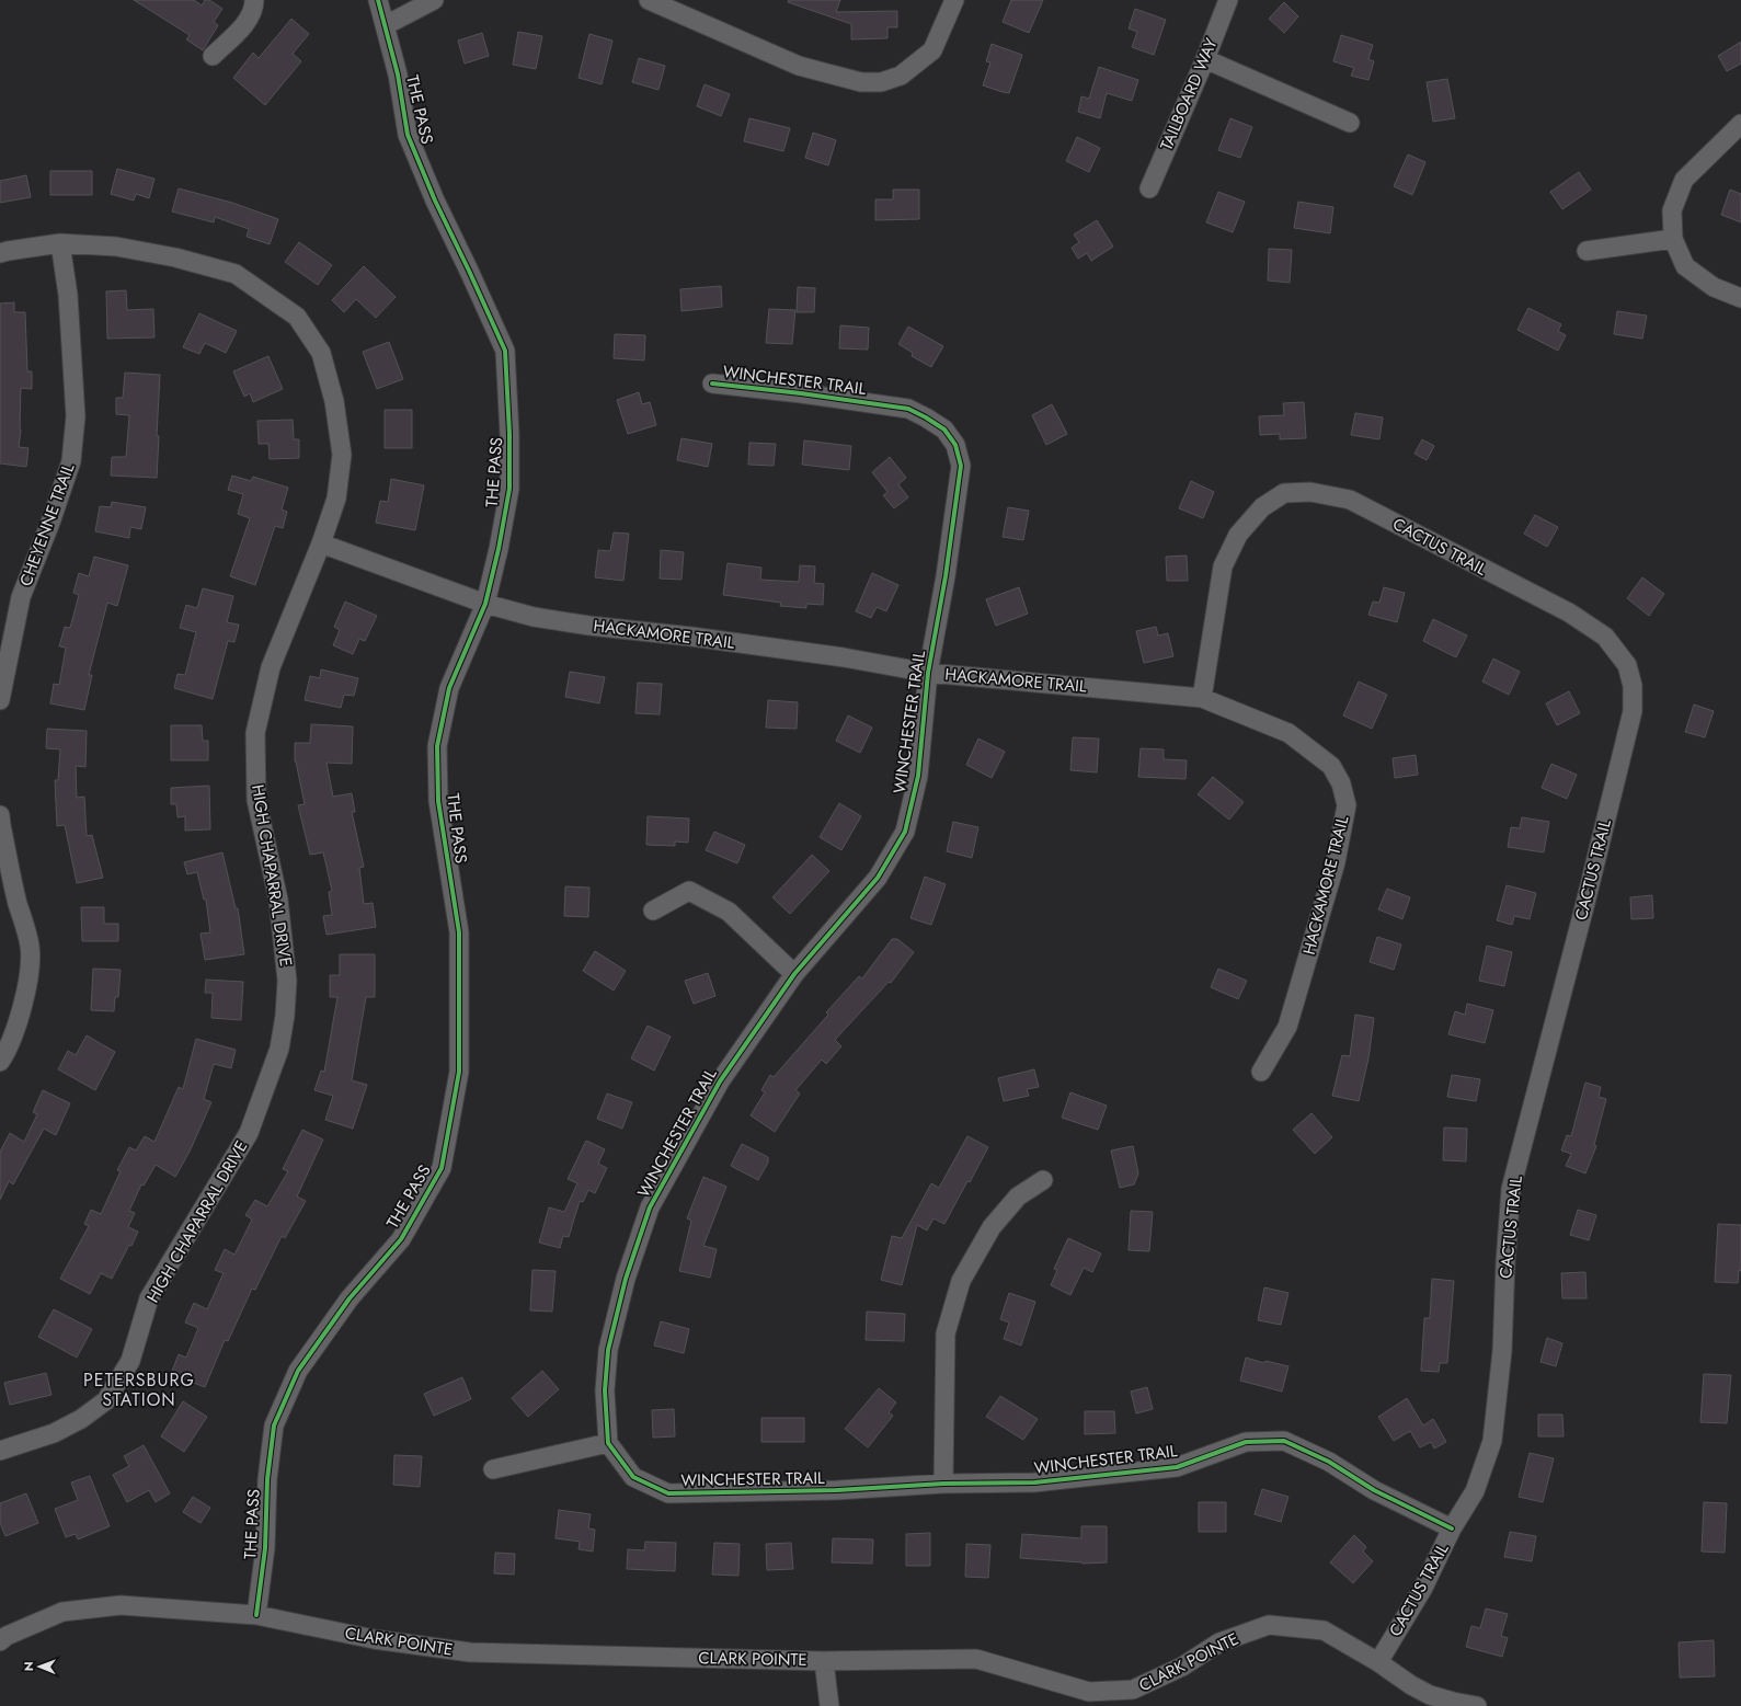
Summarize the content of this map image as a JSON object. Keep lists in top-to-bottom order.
{
  "streets": {
    "street": [
      "TAILBOARD WAY",
      "THE PASS",
      "WINCHESTER TRAIL",
      "CHEYENNE TRAIL",
      "CACTUS TRAIL",
      "HACKAMORE TRAIL",
      "HIGH CHAPARRAL DRIVE",
      "CLARK POINTE"
    ]
  },
  "crossings": [
    ["THE PASS", "HACKAMORE TRAIL"],
    ["THE PASS", "CLARK POINTE"],
    ["WINCHESTER TRAIL", "CACTUS TRAIL"],
    ["WINCHESTER TRAIL", "HACKAMORE TRAIL"],
    ["CHEYENNE TRAIL", "HIGH CHAPARRAL DRIVE"],
    ["CACTUS TRAIL", "HACKAMORE TRAIL"],
    ["CACTUS TRAIL", "CLARK POINTE"],
    ["HACKAMORE TRAIL", "HIGH CHAPARRAL DRIVE"]
  ],
  "districts": ["PETERSBURG STATION"],
  "north": "left"
}
